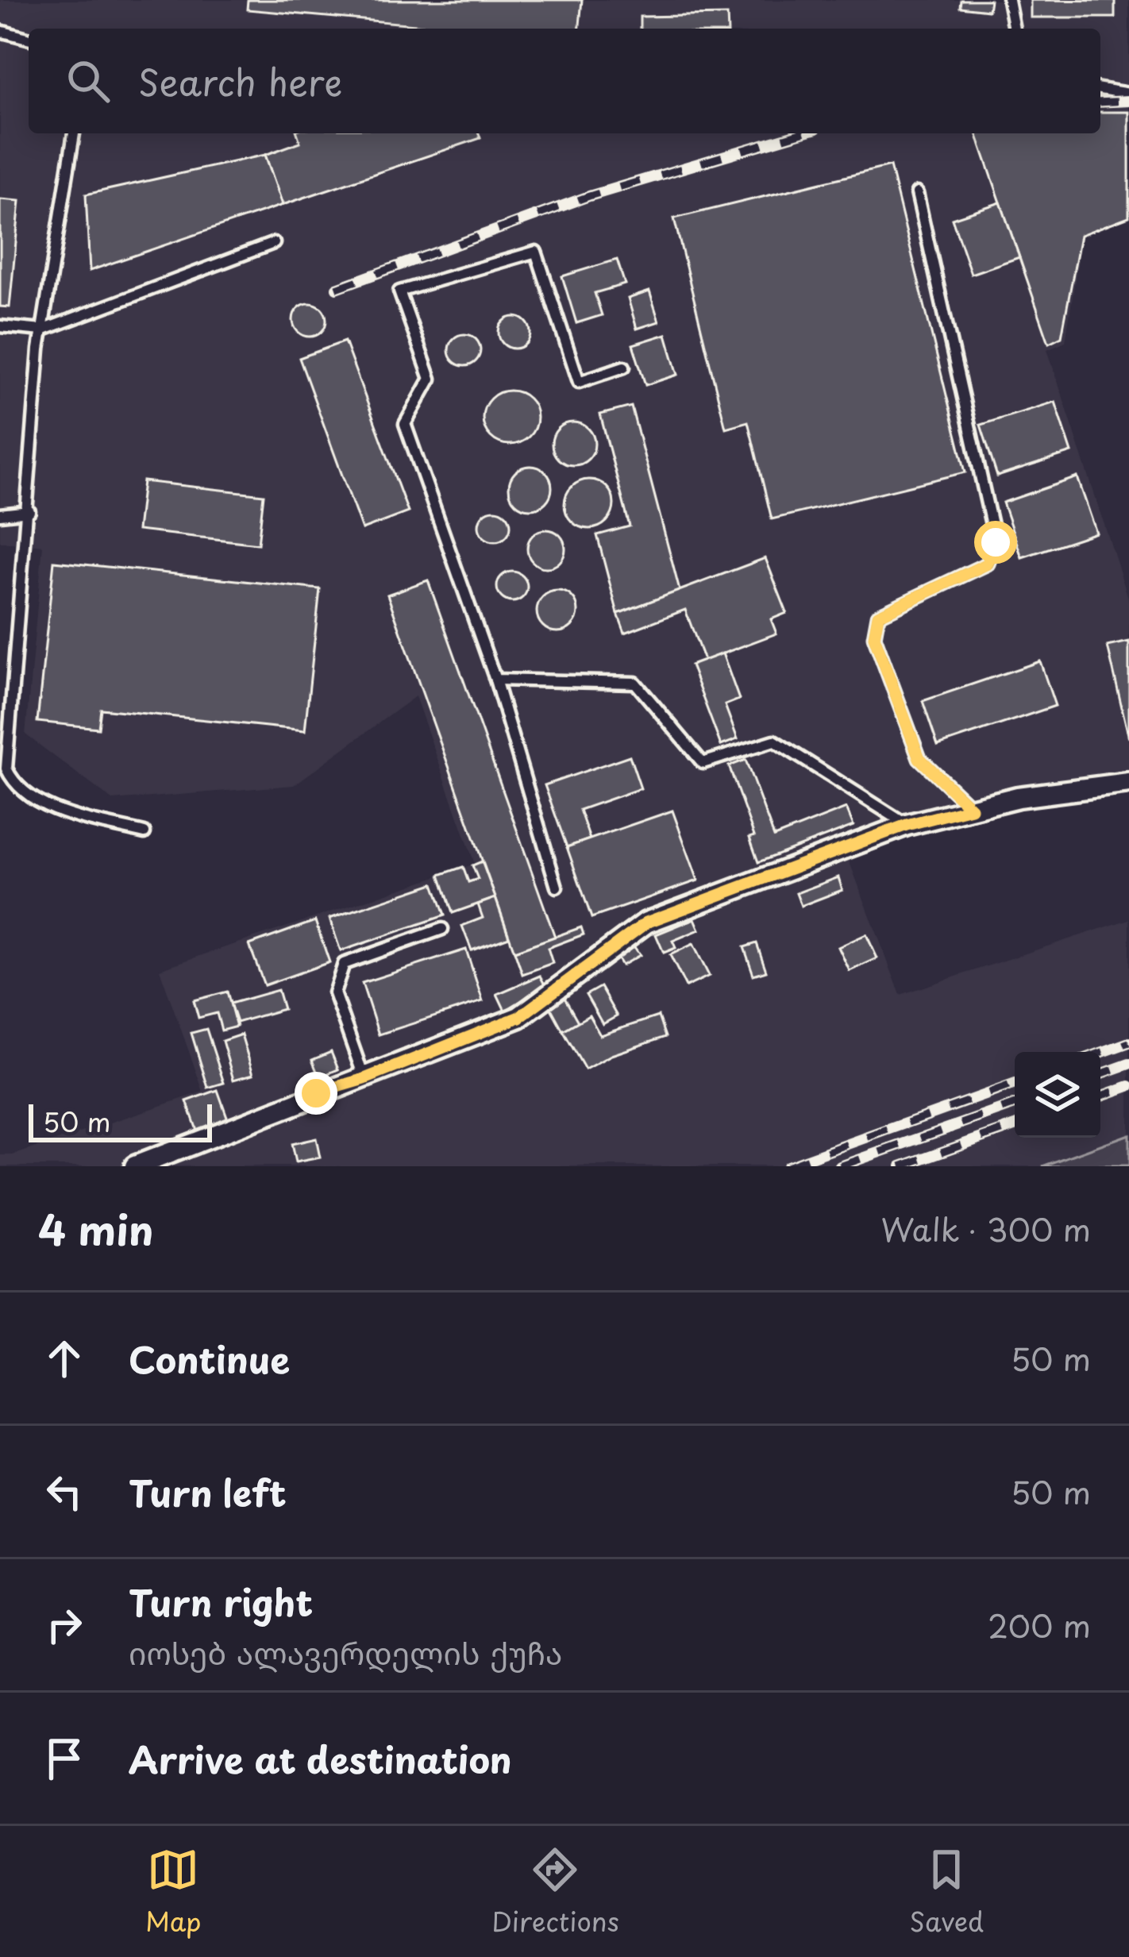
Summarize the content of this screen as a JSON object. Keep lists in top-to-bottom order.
{
  "scale_bar": "50 m",
  "page": {
    "search": "Search here",
    "scale": "50 m",
    "heading": ["4 min", "Walk · 300 m"],
    "list": [
      ["Continue", "50 m"],
      ["Turn left", "50 m"],
      ["Turn right", "იოსებ ალავერდელის ქუჩა", "200 m"],
      "Arrive at destination"
    ],
    "nav": ["Map", "Directions", "Saved"]
  }
}
